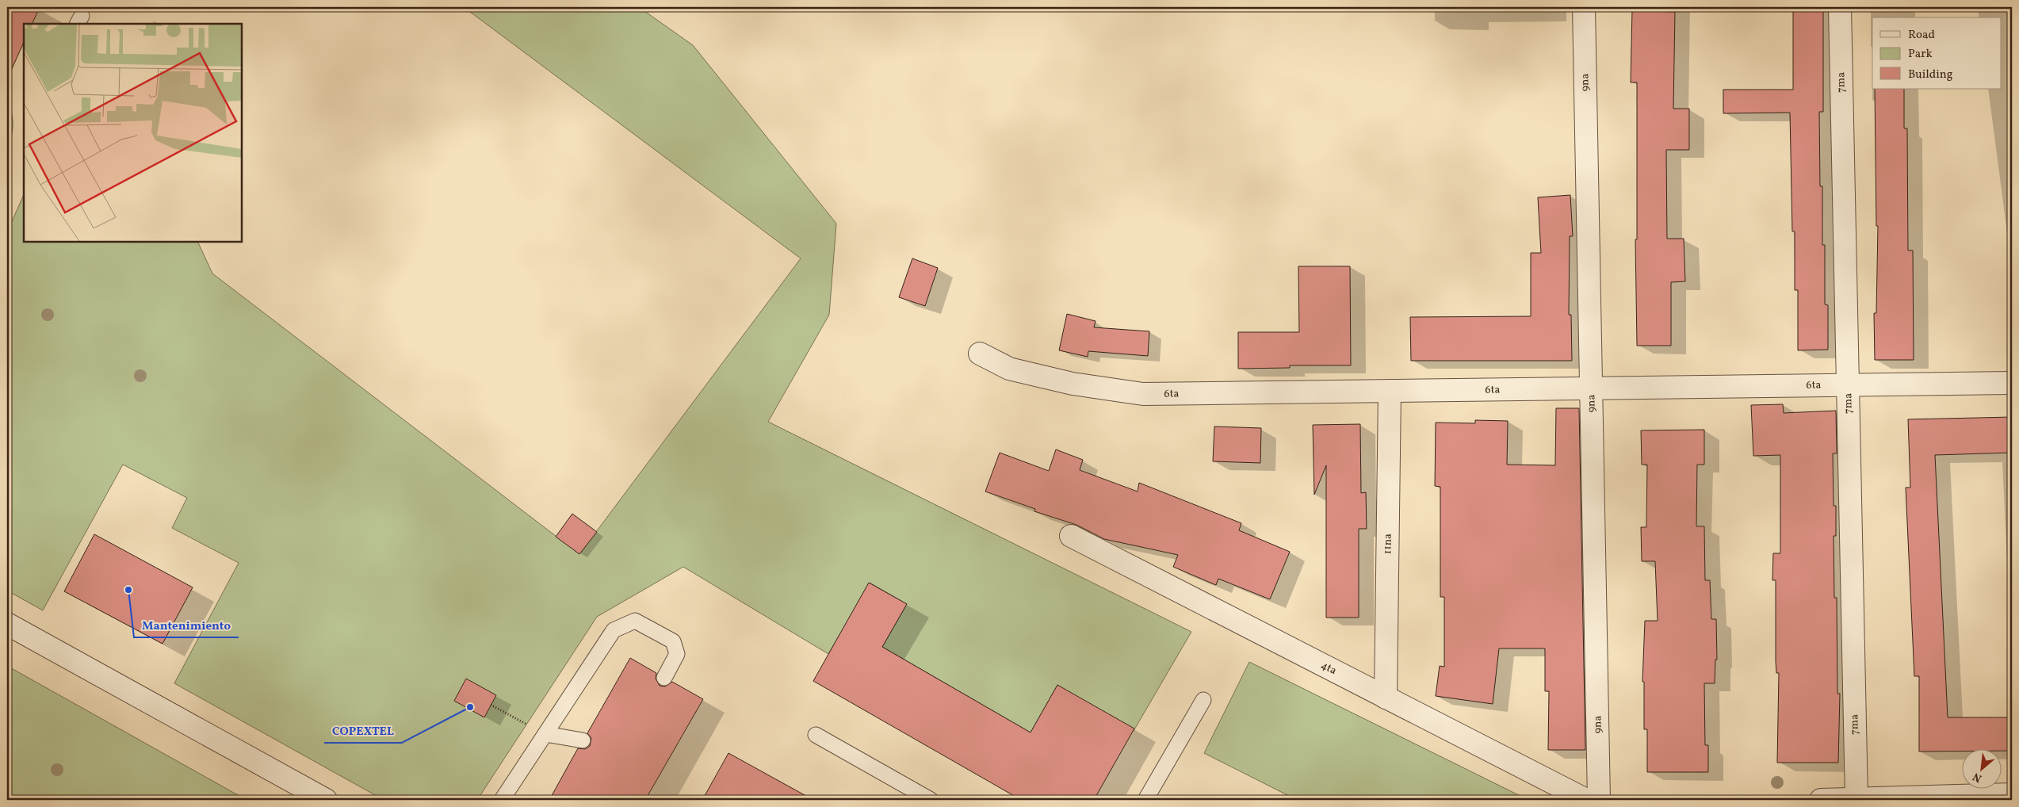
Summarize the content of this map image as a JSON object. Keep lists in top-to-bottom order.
{
  "streets": {
    "street": [
      "9na",
      "7ma",
      "6ta",
      "11na",
      "4ta"
    ]
  },
  "crossings": [
    ["9na", "6ta"],
    ["7ma", "6ta"],
    ["6ta", "11na"],
    ["11na", "4ta"]
  ],
  "places": ["Mantenimiento", "COPEXTEL"],
  "legend": ["Road", "Park", "Building"],
  "north": "bottom left"
}
